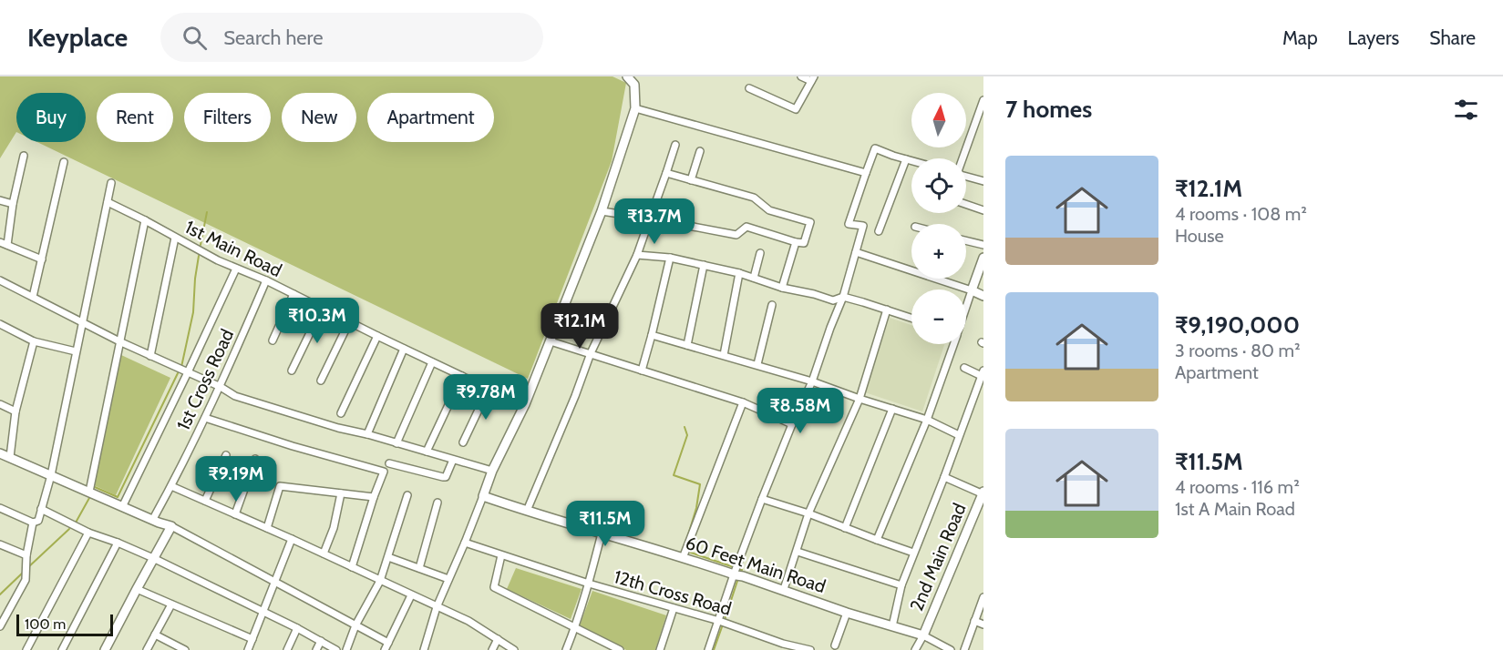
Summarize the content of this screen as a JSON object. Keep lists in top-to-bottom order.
{
  "streets": {
    "street": [
      "1st Main Road",
      "1st Cross Road",
      "2nd Main Road",
      "60 Feet Main Road",
      "12th Cross Road"
    ]
  },
  "crossings": [
    ["1st Main Road", "1st Cross Road"],
    ["2nd Main Road", "60 Feet Main Road"]
  ],
  "scale_bar": "100 m",
  "north": "top",
  "page": {
    "header": "Keyplace",
    "search": "Search here",
    "nav": ["Map", "Layers", "Share"],
    "heading": "7 homes",
    "map_buttons": ["+", "−"],
    "chip": [
      "Buy",
      "Rent",
      "Filters",
      "New",
      "Apartment"
    ],
    "list": [
      {
        "name": "₹12.1M",
        "note": "4 rooms · 108 m² · House"
      },
      {
        "name": "₹9,190,000",
        "note": "3 rooms · 80 m² · Apartment"
      },
      {
        "name": "₹11.5M",
        "note": "4 rooms · 116 m² · 1st A Main Road"
      }
    ],
    "price": [
      "₹13.7M",
      "₹10.3M",
      "₹12.1M",
      "₹9.78M",
      "₹8.58M",
      "₹9.19M",
      "₹11.5M"
    ],
    "scale": "100 m"
  }
}
